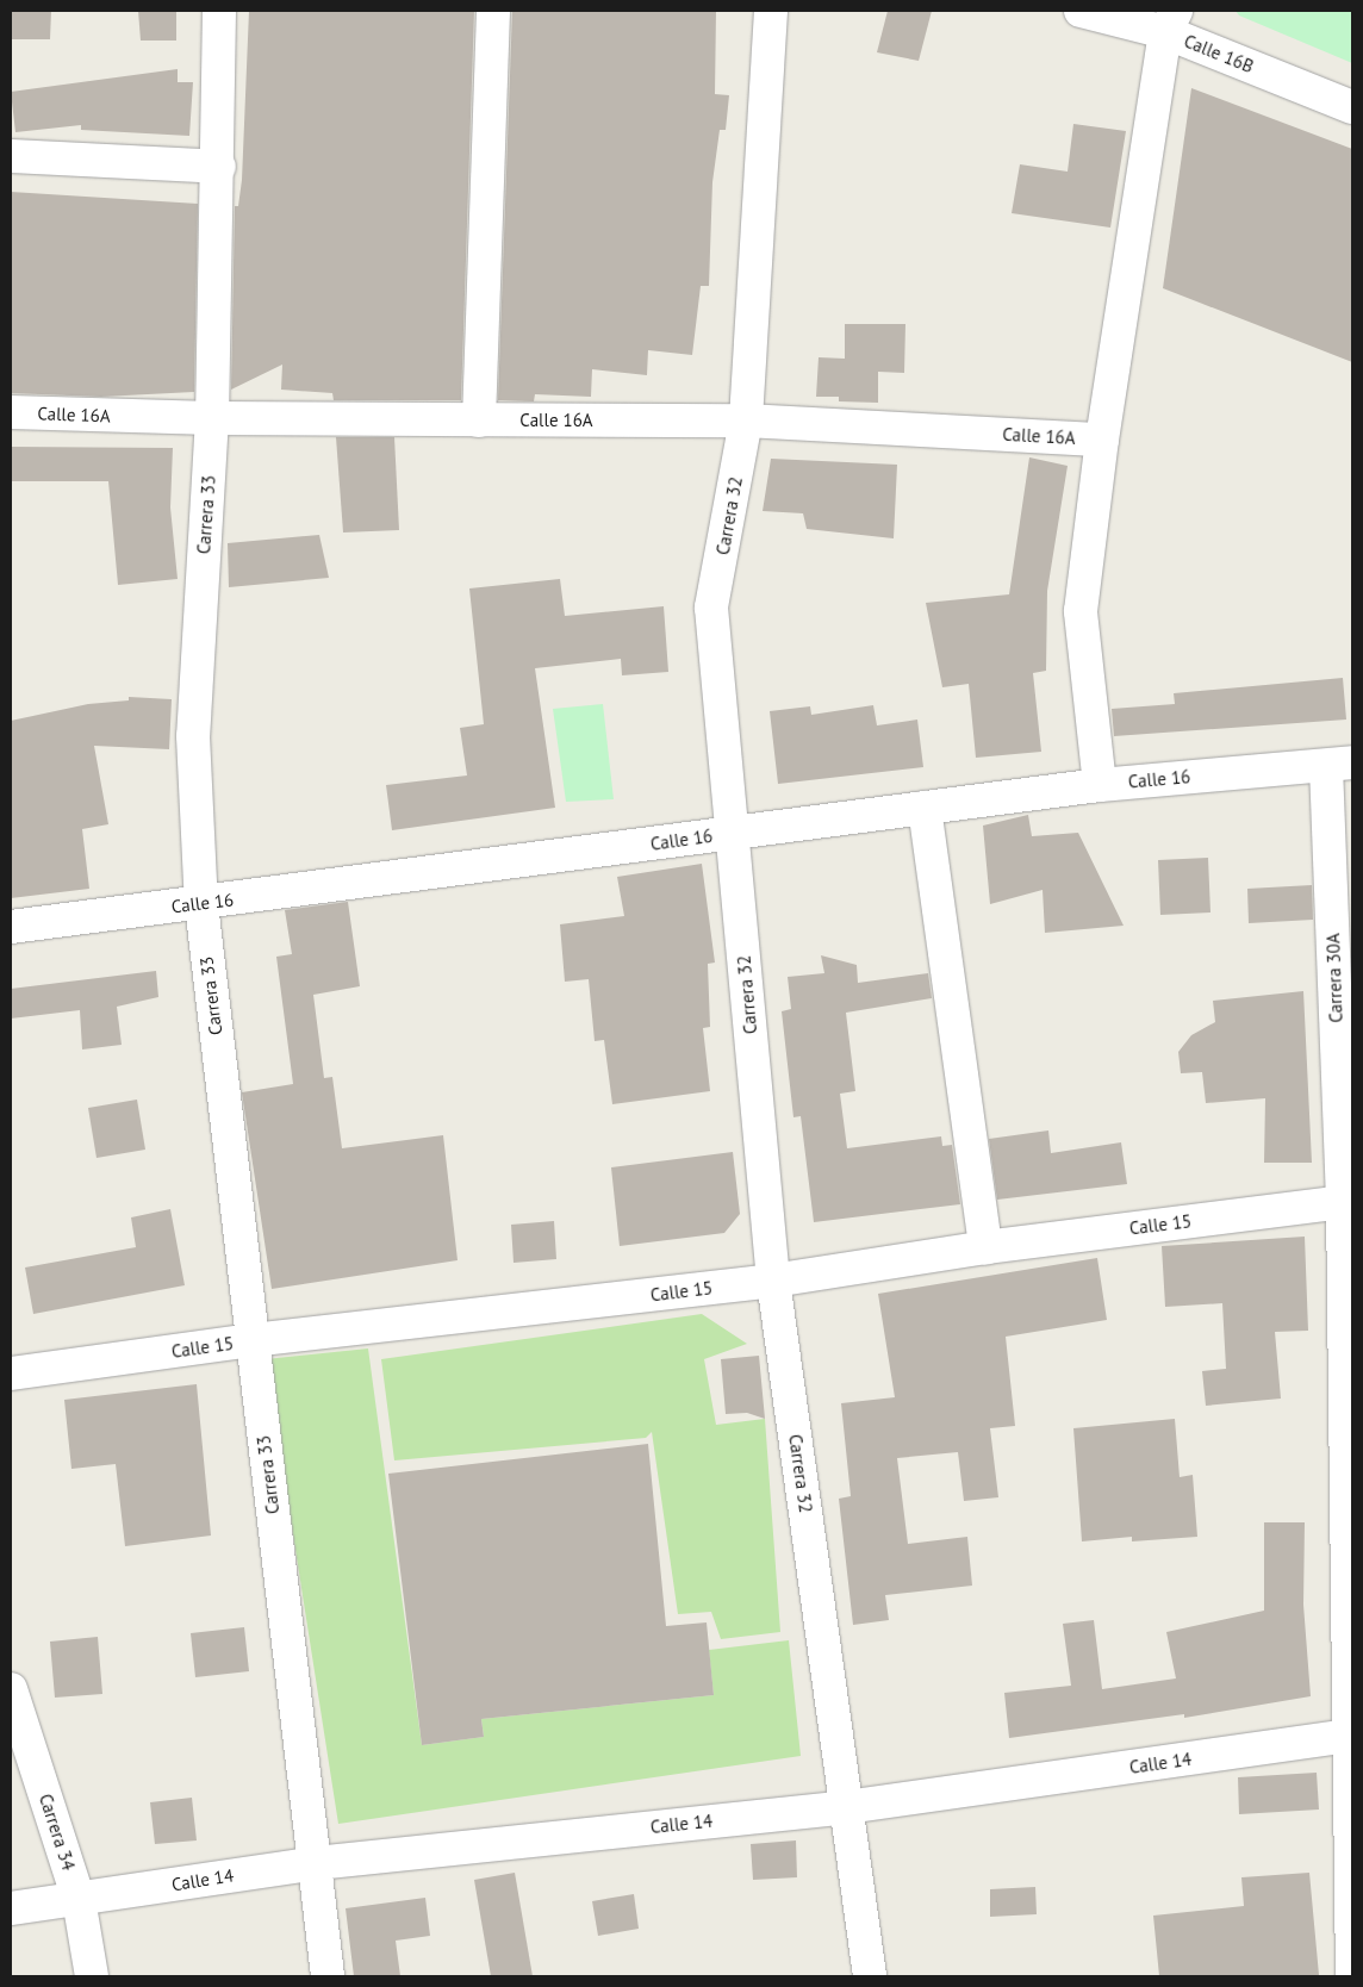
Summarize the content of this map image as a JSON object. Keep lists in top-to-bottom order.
{
  "streets": {
    "street": [
      "Calle 16B",
      "Calle 16A",
      "Carrera 33",
      "Carrera 32",
      "Calle 16",
      "Carrera 30A",
      "Calle 15",
      "Calle 14",
      "Carrera 34"
    ]
  },
  "crossings": [
    ["Calle 16A", "Carrera 33"],
    ["Calle 16A", "Carrera 32"],
    ["Carrera 33", "Calle 16"],
    ["Carrera 33", "Calle 15"],
    ["Carrera 33", "Calle 14"],
    ["Carrera 32", "Calle 16"],
    ["Carrera 32", "Calle 15"],
    ["Carrera 32", "Calle 14"],
    ["Calle 16", "Carrera 30A"],
    ["Carrera 30A", "Calle 15"],
    ["Carrera 30A", "Calle 14"],
    ["Calle 14", "Carrera 34"]
  ]
}
